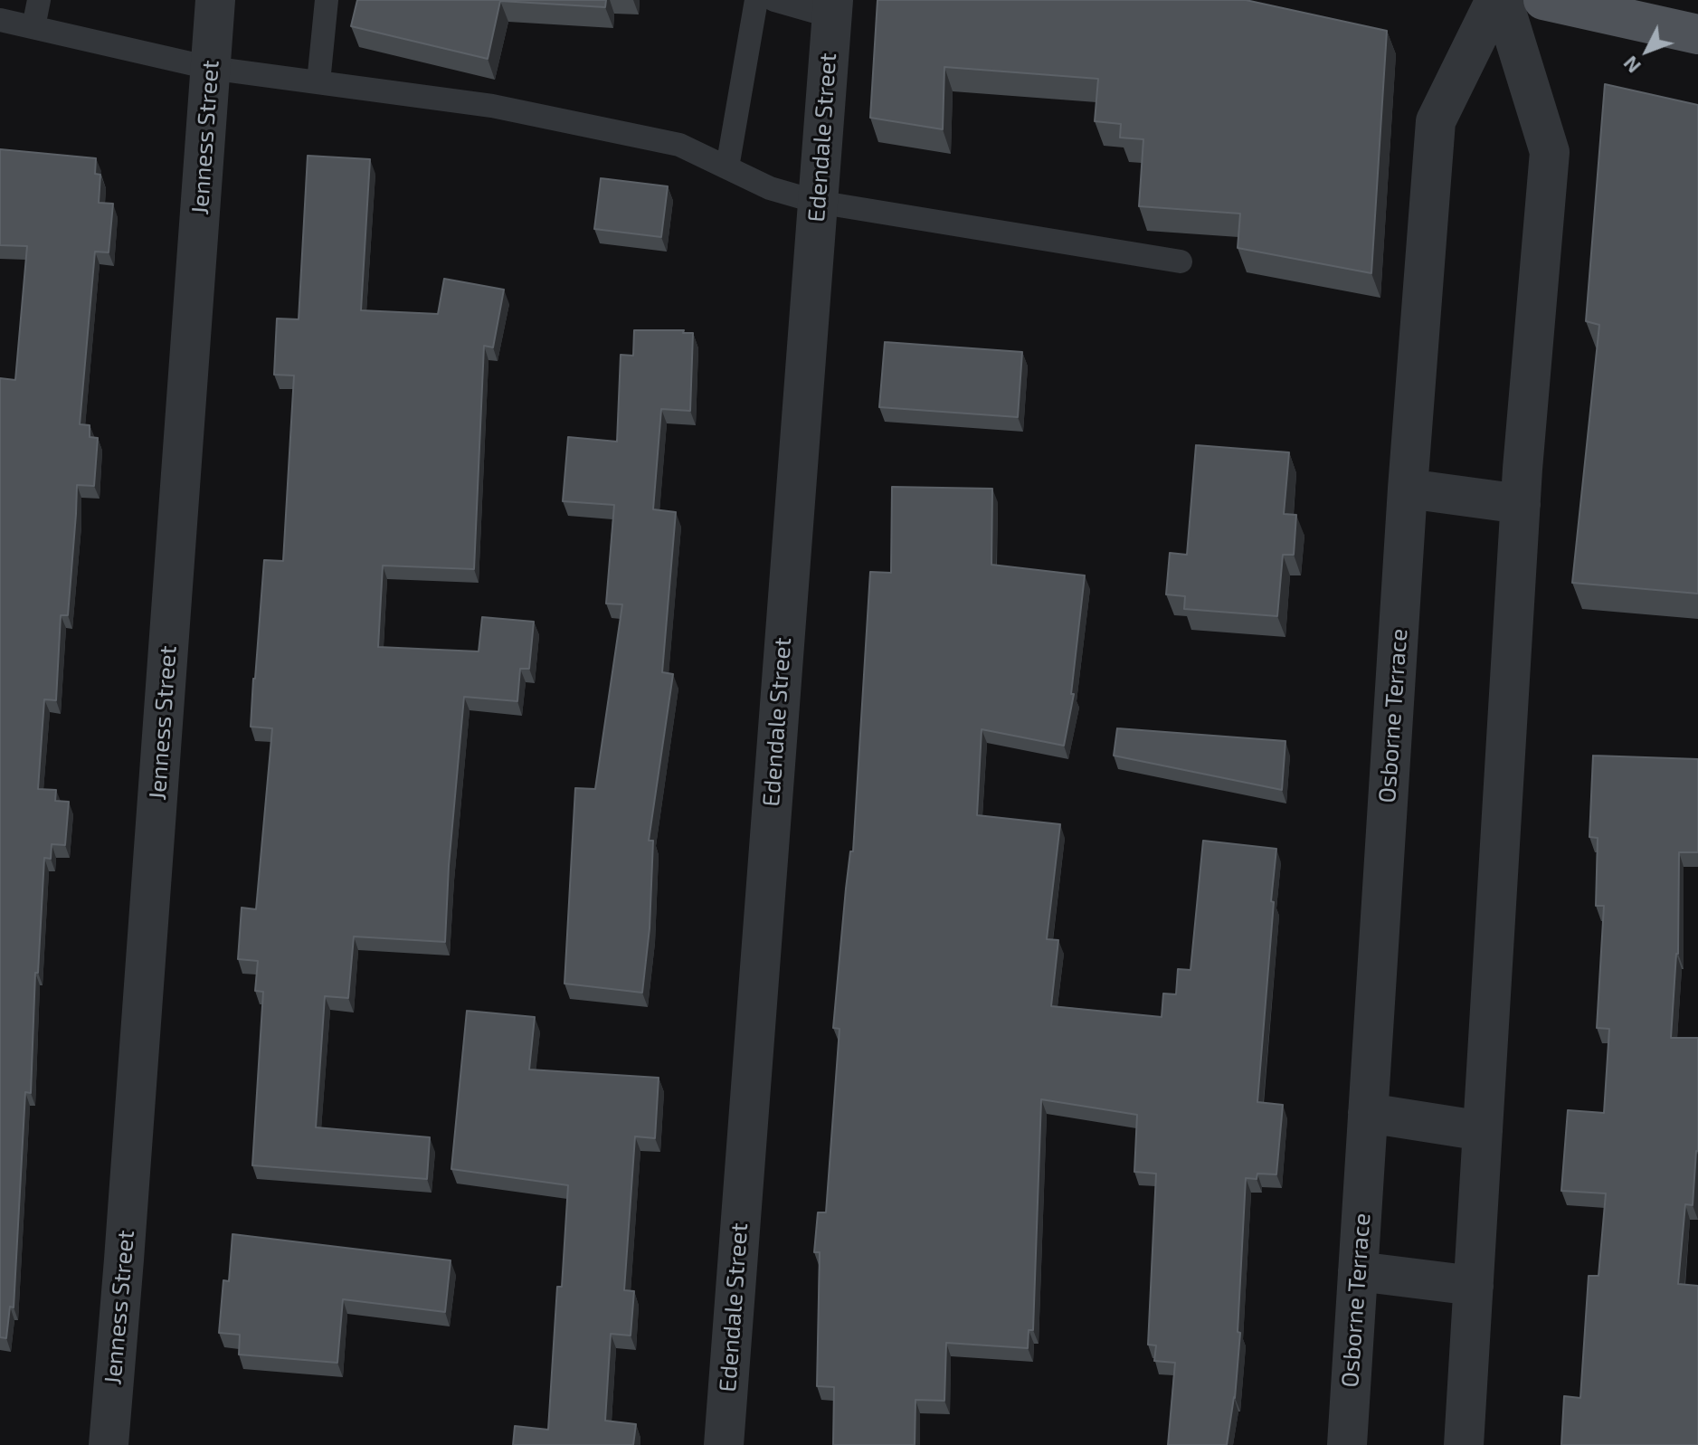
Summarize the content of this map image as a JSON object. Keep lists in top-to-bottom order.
{
  "streets": {
    "street": ["Jenness Street", "Edendale Street", "Osborne Terrace"]
  },
  "north": "bottom left"
}
